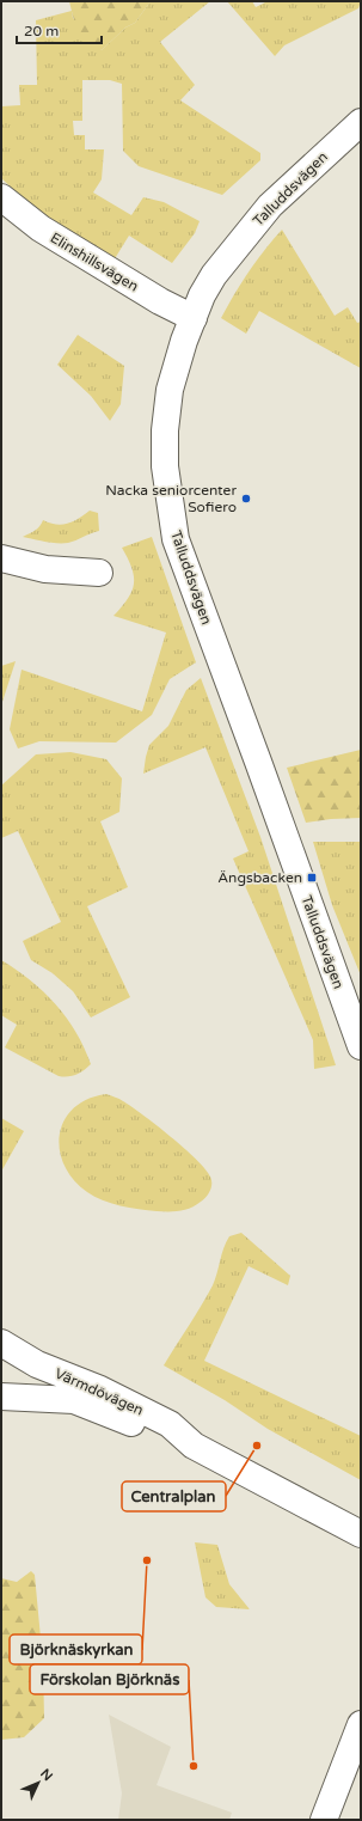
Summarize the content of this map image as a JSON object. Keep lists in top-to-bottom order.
{
  "streets": {
    "street": ["Talluddsvägen", "Elinshillsvägen", "Värmdövägen"]
  },
  "crossings": [
    ["Talluddsvägen", "Elinshillsvägen"]
  ],
  "places": {
    "other": [
      "Nacka seniorcenter Sofiero",
      "Centralplan",
      "Björknäskyrkan",
      "Förskolan Björknäs"
    ],
    "transit": ["Ängsbacken"]
  },
  "scale_bar": "20 m",
  "north": "top right"
}
